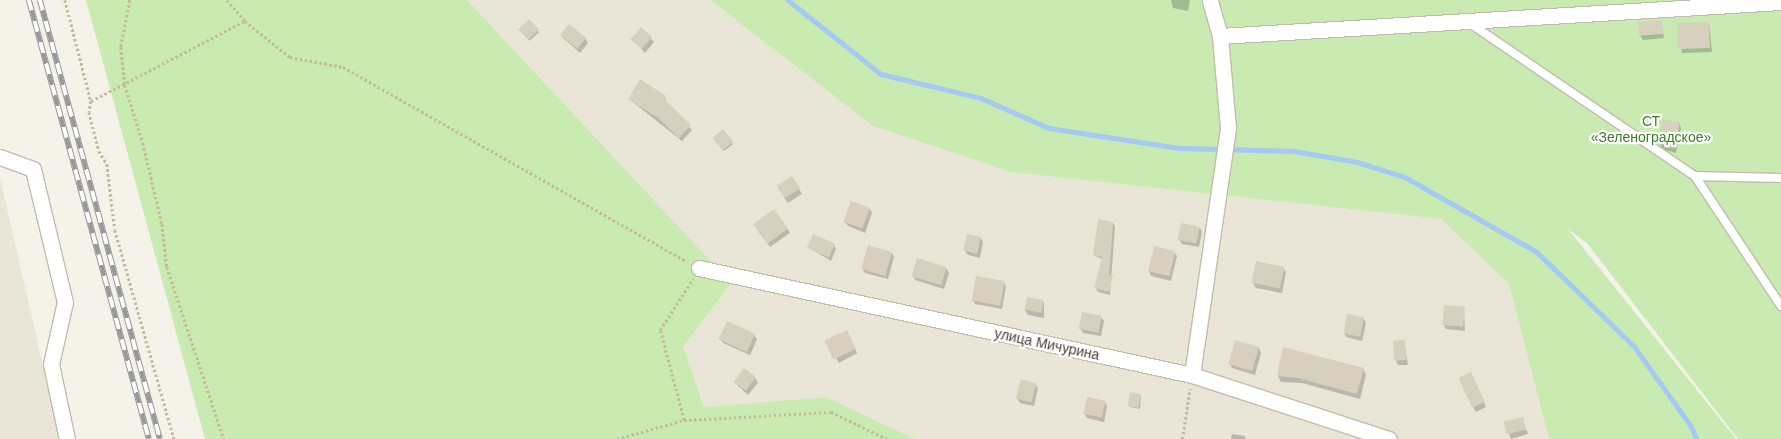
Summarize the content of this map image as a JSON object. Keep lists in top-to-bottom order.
{
  "streets": {
    "street": ["улица Мичурина"]
  },
  "parks": ["СТ «Зеленоградское»"]
}
